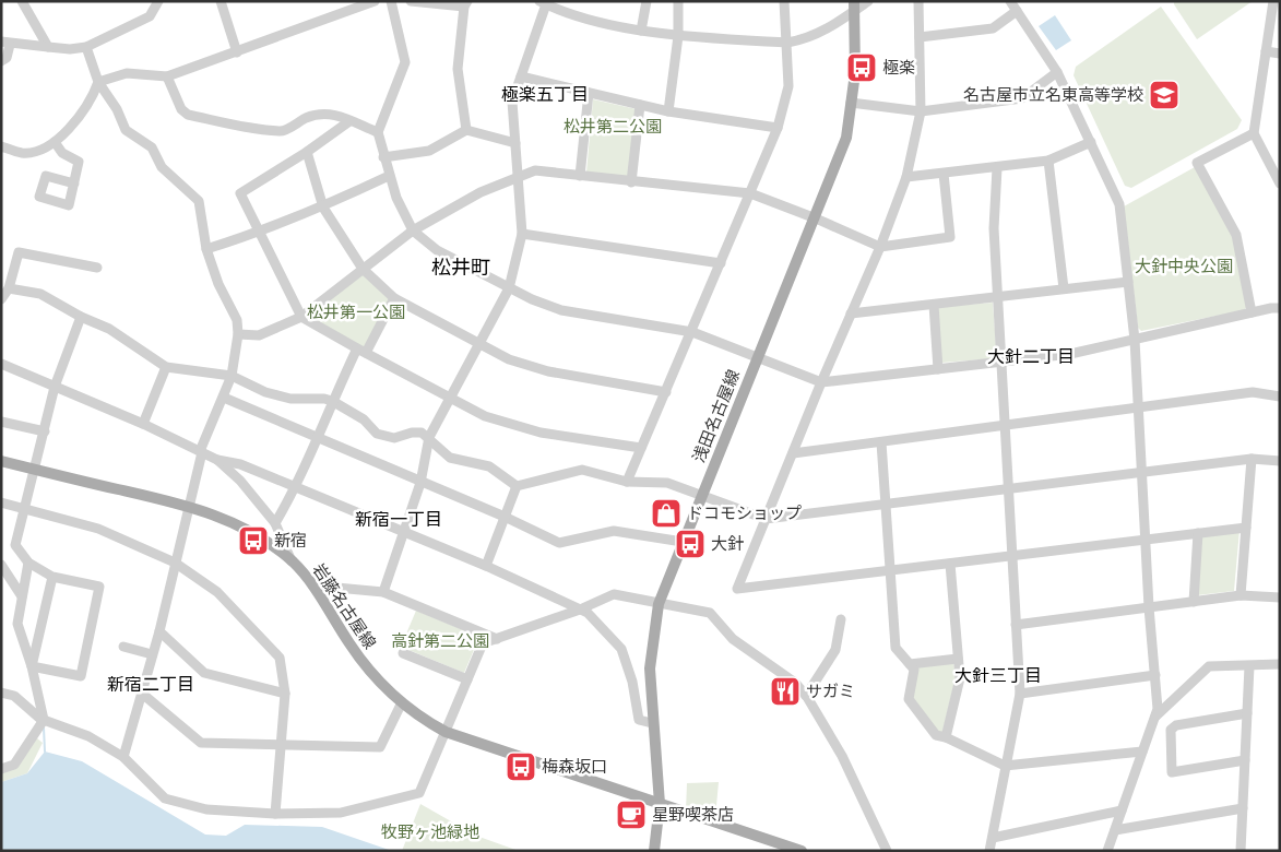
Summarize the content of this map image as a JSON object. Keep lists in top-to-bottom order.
{
  "streets": {
    "main road": ["浅田名古屋線", "岩藤名古屋線"]
  },
  "crossings": [
    ["浅田名古屋線", "岩藤名古屋線"]
  ],
  "districts": [
    "極楽五丁目",
    "松井町",
    "大針二丁目",
    "新宿一丁目",
    "大針三丁目",
    "新宿二丁目"
  ],
  "parks": [
    "松井第二公園",
    "大針中央公園",
    "松井第一公園",
    "高針第二公園",
    "牧野ヶ池緑地"
  ],
  "places": {
    "bus stop": [
      "極楽",
      "新宿",
      "大針",
      "梅森坂口"
    ],
    "school or university": ["名古屋市立名東高等学校"],
    "shop": ["ドコモショップ"],
    "restaurant": ["サガミ"],
    "cafe": ["星野喫茶店"]
  }
}
